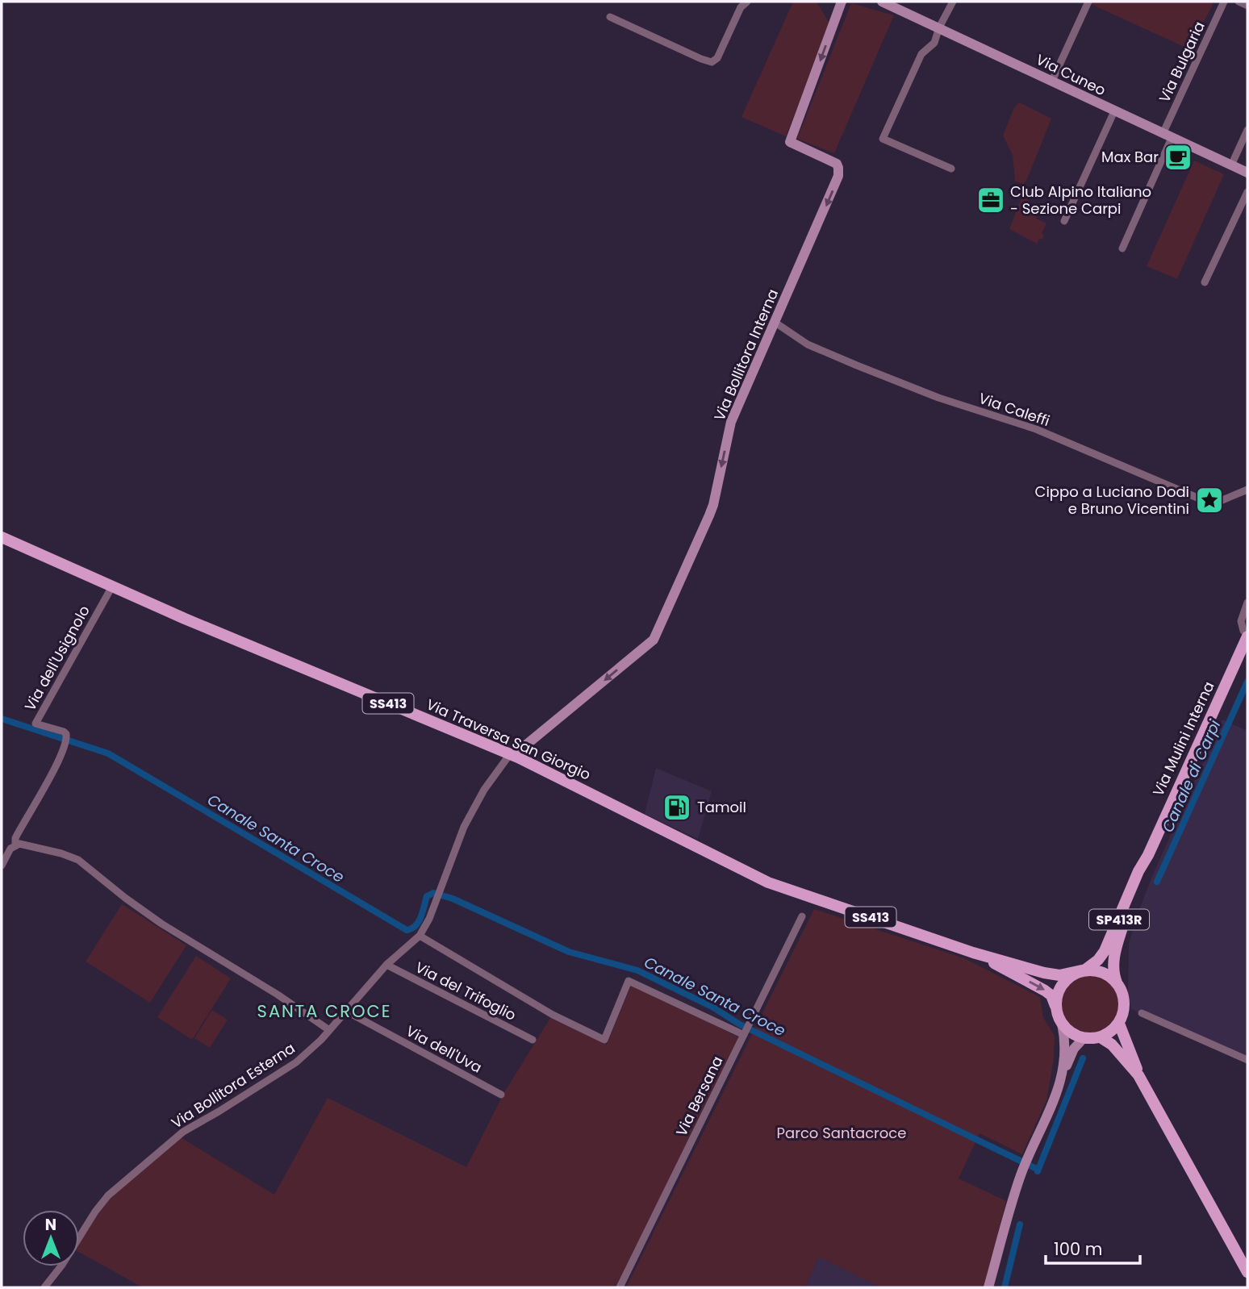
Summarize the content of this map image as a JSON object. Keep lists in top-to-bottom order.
{
  "streets": {
    "main road": [
      "SS413",
      "Via Mulini Interna",
      "Via Traversa San Giorgio",
      "SP413R"
    ],
    "street": [
      "Via Bulgaria",
      "Via Cuneo",
      "Via Bollitora Interna",
      "Via Caleffi",
      "Via dell'Usignolo",
      "Via del Trifoglio",
      "Via dell'Uva",
      "Via Bollitora Esterna",
      "Via Bersana"
    ]
  },
  "crossings": [
    ["Via Bulgaria", "Via Cuneo"],
    ["Via Bollitora Interna", "Via Caleffi"],
    ["Via Bollitora Interna", "Via Traversa San Giorgio"],
    ["Via Bollitora Interna", "Via Bollitora Esterna"],
    ["Via dell'Usignolo", "Via Traversa San Giorgio"],
    ["SS413", "Via Mulini Interna"],
    ["SS413", "Via Traversa San Giorgio"],
    ["Via Mulini Interna", "Via Traversa San Giorgio"],
    ["Via Traversa San Giorgio", "Via Bollitora Esterna"],
    ["Via del Trifoglio", "Via Bollitora Esterna"],
    ["Via dell'Uva", "Via Bollitora Esterna"]
  ],
  "one_way": ["Via Bollitora Interna"],
  "districts": ["SANTA CROCE"],
  "water": ["Canale di Carpi", "Canale Santa Croce"],
  "parks": ["Parco Santacroce"],
  "places": {
    "cafe": ["Max Bar"],
    "office": ["Club Alpino Italiano - Sezione Carpi"],
    "place": ["Cippo a Luciano Dodi e Bruno Vicentini"],
    "fuel station": ["Tamoil"]
  },
  "scale_bar": "100 m",
  "north": "top"
}
